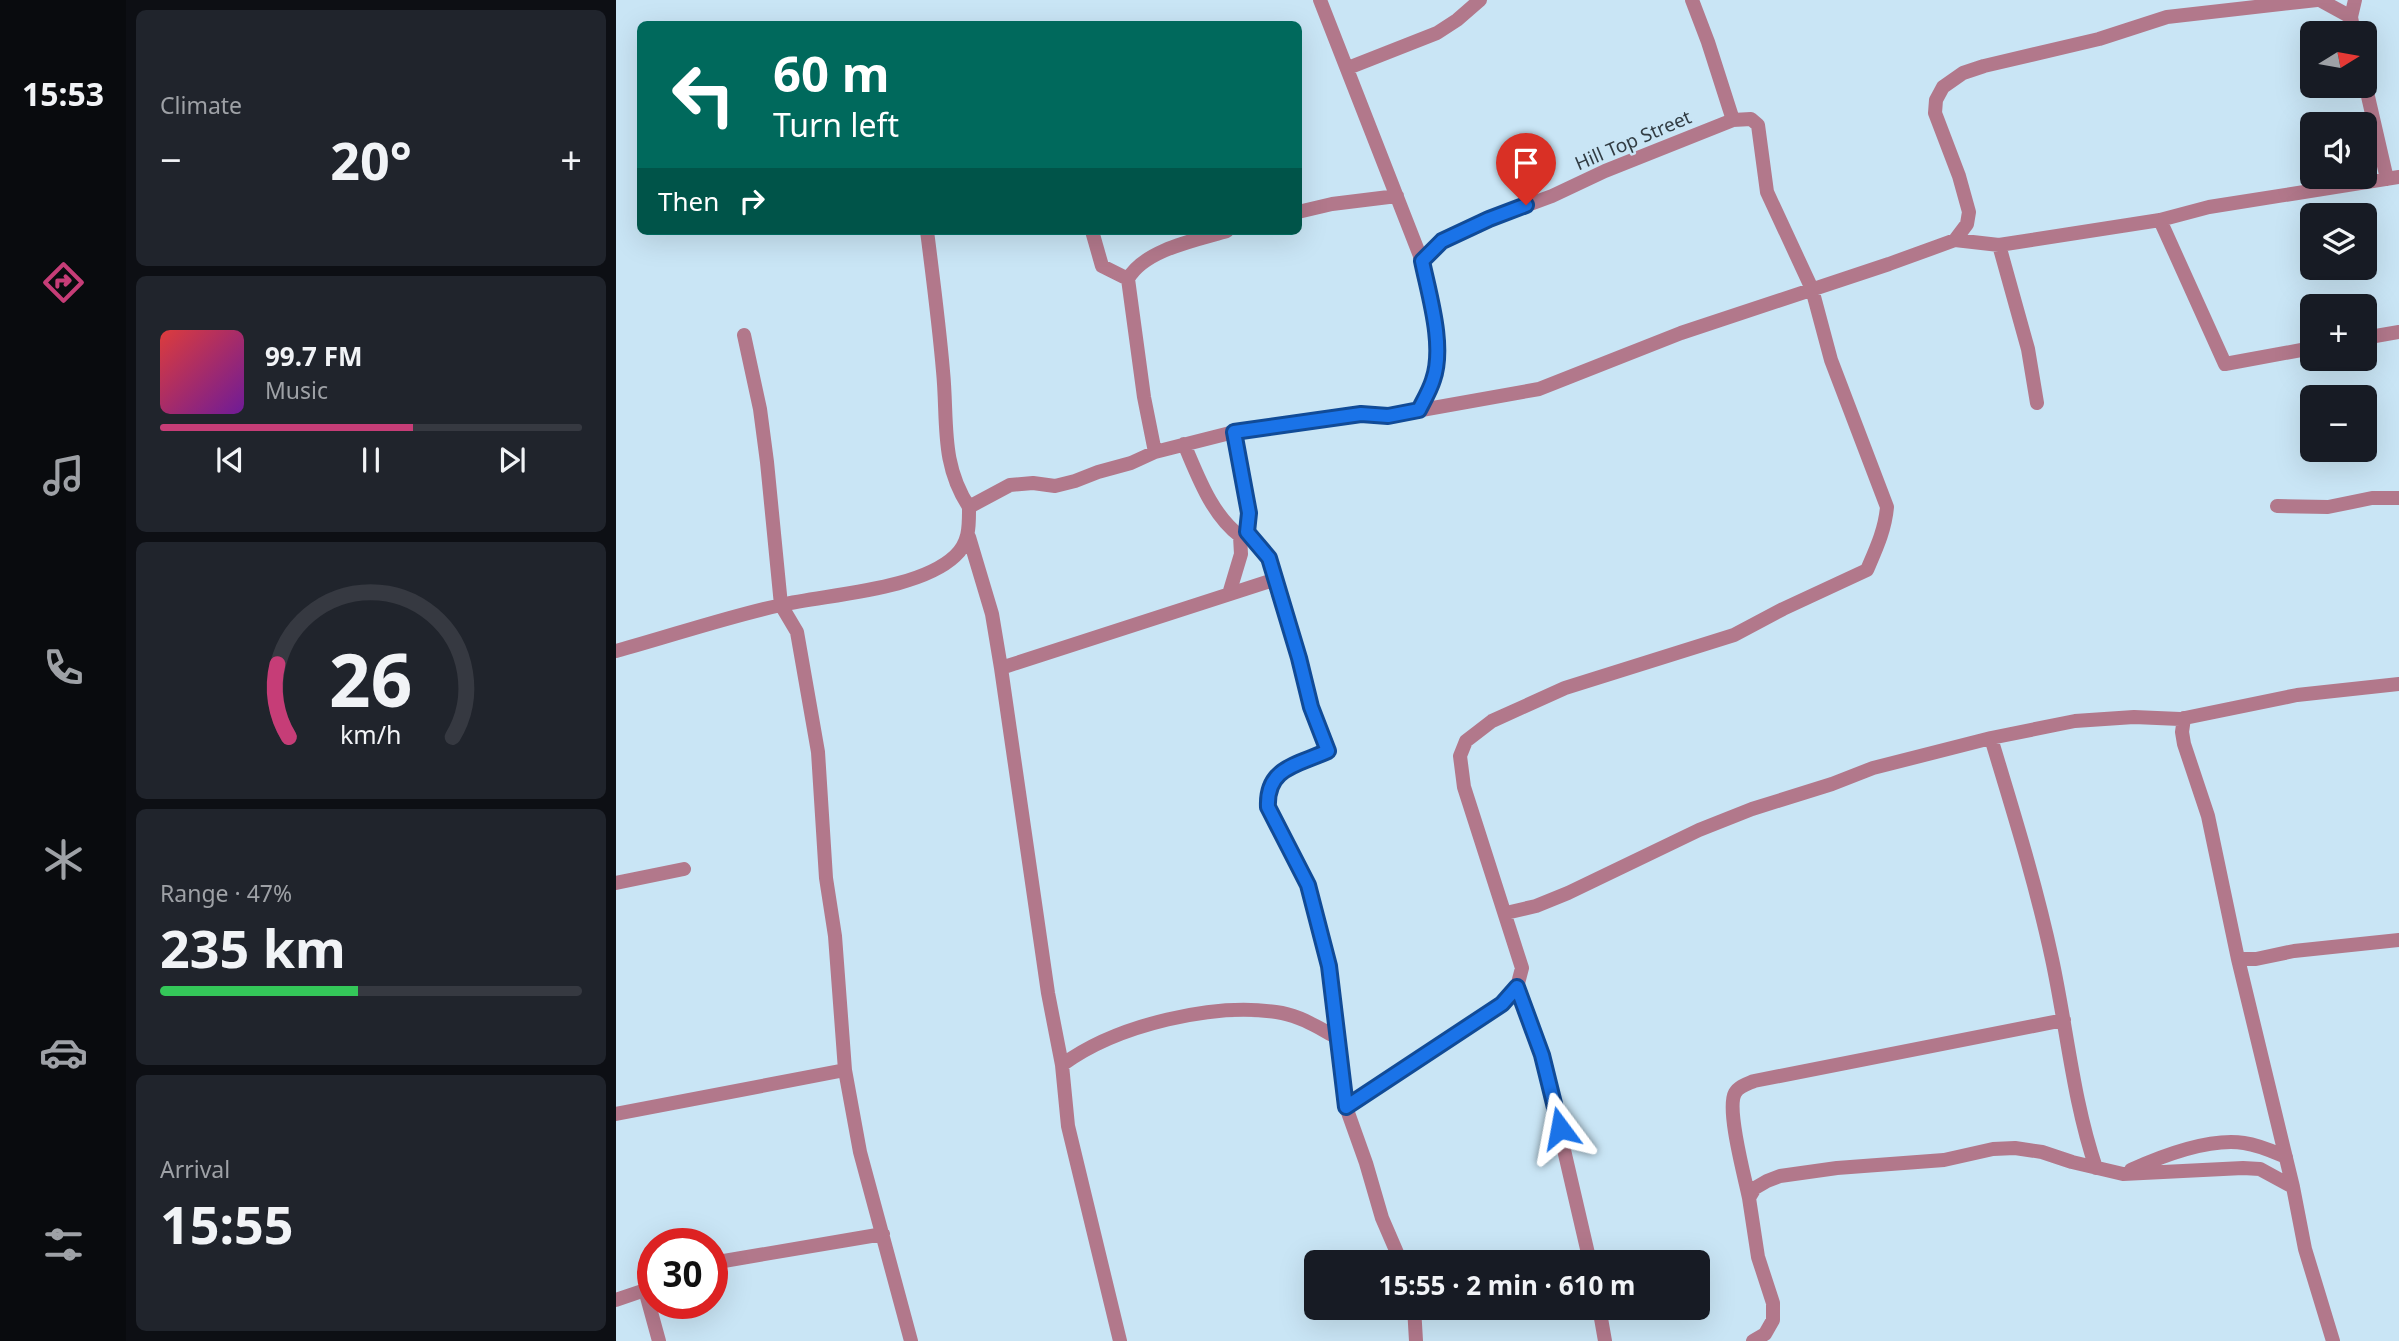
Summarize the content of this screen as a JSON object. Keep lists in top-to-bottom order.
{
  "streets": {
    "street": ["Hill Top Street"]
  },
  "north": "right",
  "page": {
    "tabs": "15:53",
    "tile": [
      "Climate",
      ["Range · 47%", "235 km"],
      ["Arrival", "15:55"]
    ],
    "map_buttons": ["+", "−"],
    "turn": ["60 m", "Turn left"],
    "heat": ["−", "20°", "+"],
    "then": "Then",
    "song": ["99.7 FM", "Music"],
    "limit": "30",
    "trip": "15:55 · 2 min · 610 m",
    "gauge": ["26", "km/h"]
  }
}
